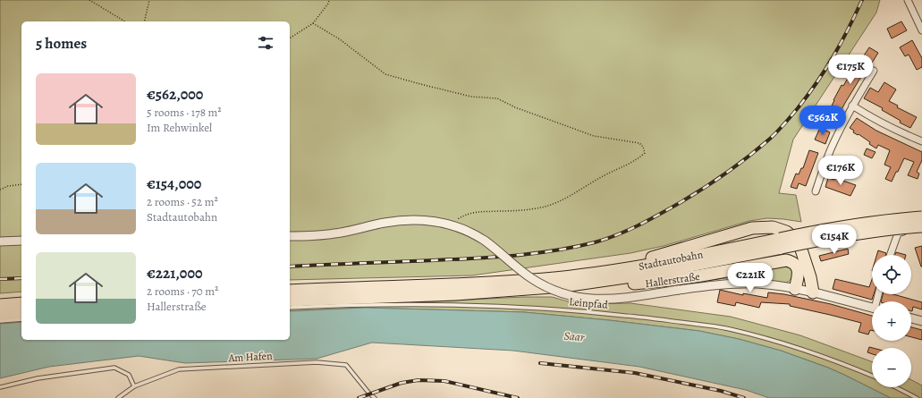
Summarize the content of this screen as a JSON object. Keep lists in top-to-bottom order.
{
  "streets": {
    "highway": ["Stadtautobahn"],
    "street": ["Hallerstraße"],
    "lane": ["Leinpfad", "Am Hafen"]
  },
  "water": ["Saar"],
  "page": {
    "heading": "5 homes",
    "price": [
      "€175K",
      "€562K",
      "€176K",
      "€154K",
      "€221K"
    ],
    "list": [
      {
        "name": "€562,000",
        "note": "5 rooms · 178 m² · Im Rehwinkel"
      },
      {
        "name": "€154,000",
        "note": "2 rooms · 52 m² · Stadtautobahn"
      },
      {
        "name": "€221,000",
        "note": "2 rooms · 70 m² · Hallerstraße"
      }
    ],
    "map_buttons": ["+", "−"]
  }
}
